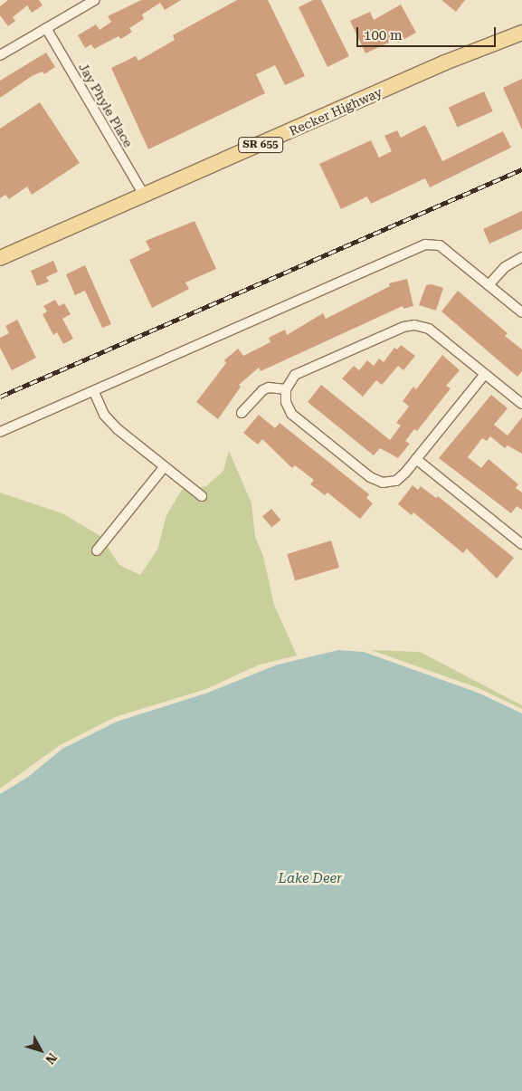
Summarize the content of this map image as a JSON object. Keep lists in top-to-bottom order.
{
  "streets": {
    "main road": ["Recker Highway", "SR 655"],
    "street": ["Jay Phyle Place"]
  },
  "crossings": [
    ["Jay Phyle Place", "Recker Highway"]
  ],
  "water": ["Lake Deer"],
  "scale_bar": "100 m",
  "north": "bottom right"
}
